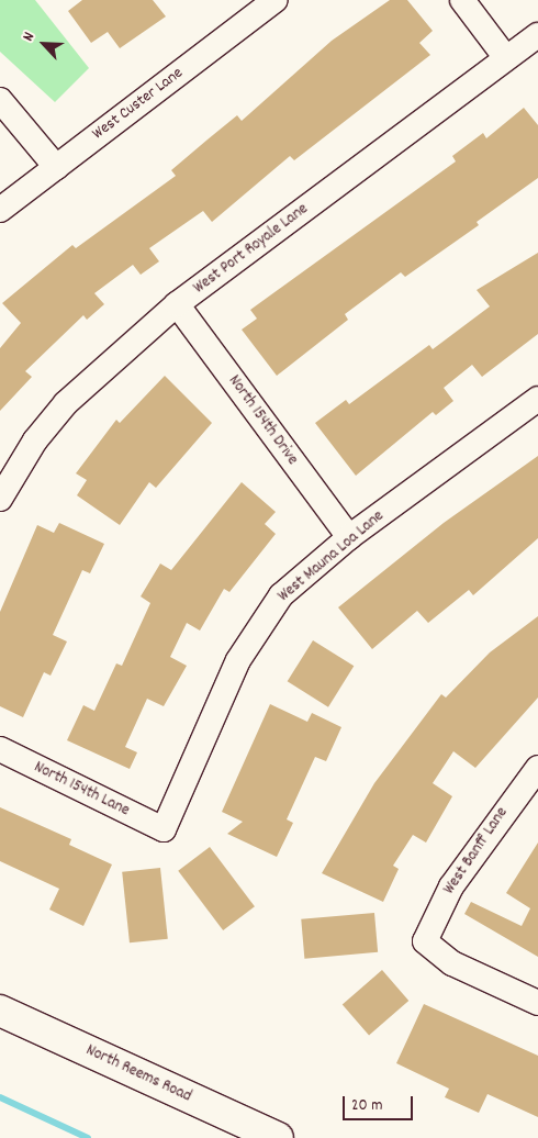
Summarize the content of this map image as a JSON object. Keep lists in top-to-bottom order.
{
  "streets": {
    "main road": ["North Reems Road"],
    "street": [
      "West Custer Lane",
      "West Port Royale Lane",
      "North 154th Drive",
      "West Mauna Loa Lane",
      "North 154th Lane",
      "West Banff Lane"
    ]
  },
  "crossings": [
    ["West Port Royale Lane", "North 154th Drive"],
    ["North 154th Drive", "West Mauna Loa Lane"],
    ["West Mauna Loa Lane", "North 154th Lane"]
  ],
  "scale_bar": "20 m",
  "north": "top left"
}
